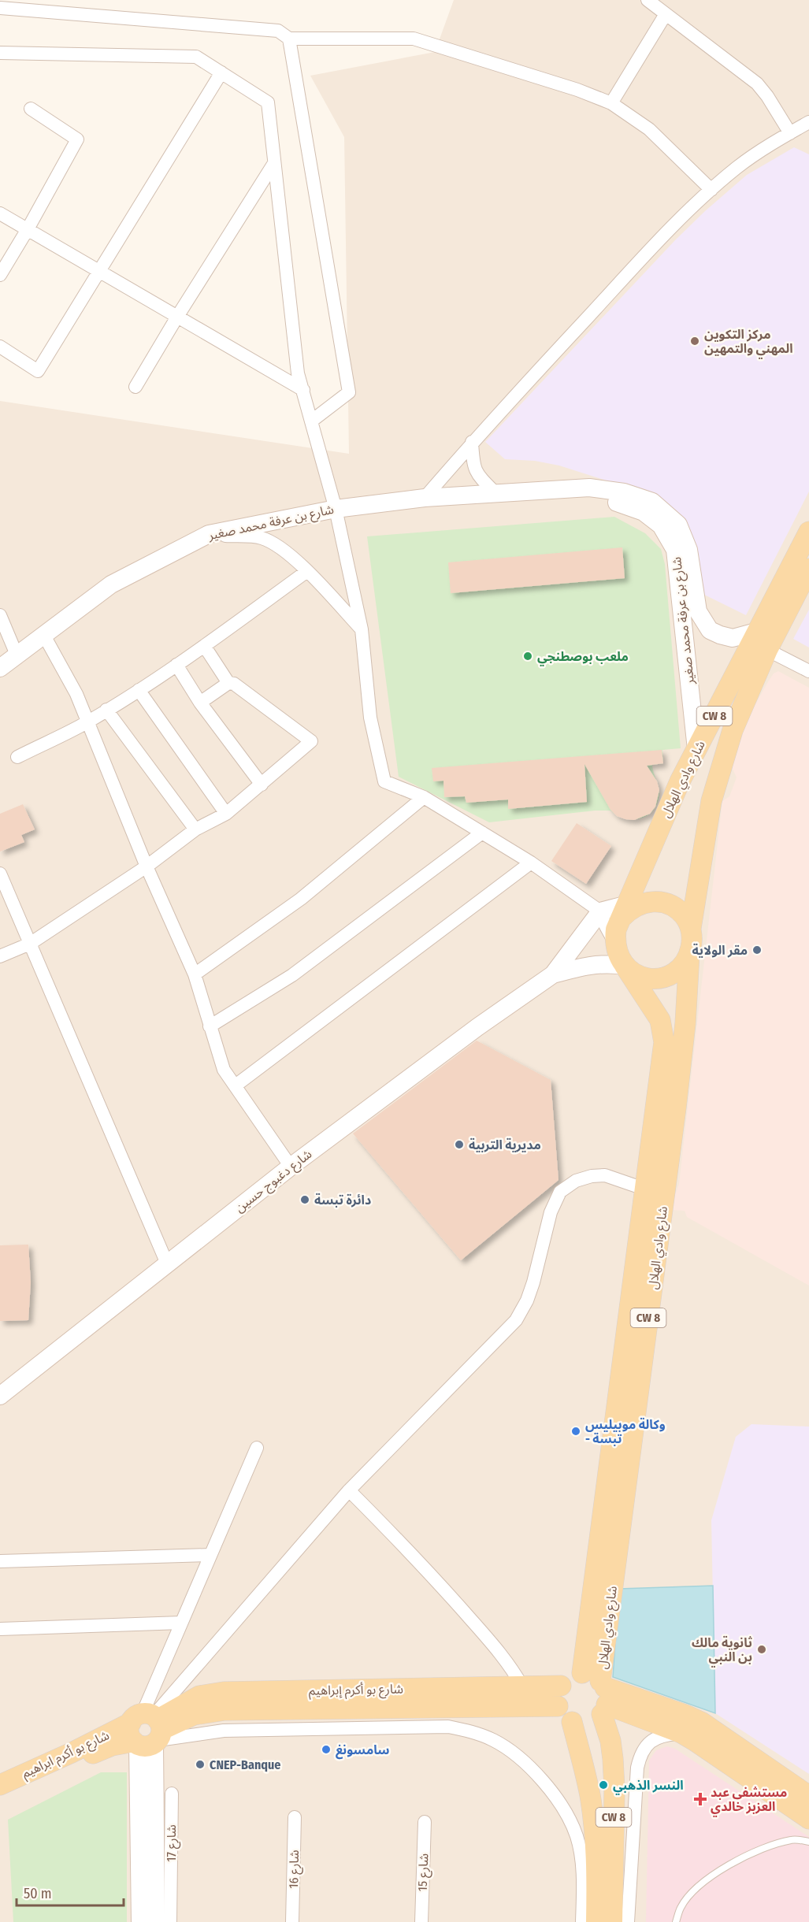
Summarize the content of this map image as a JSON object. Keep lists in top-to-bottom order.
{
  "streets": {
    "main road": [
      "CW 8",
      "شارع وادي الهلال",
      "شارع بو أكرم إبراهيم",
      "شارع بو أكرم ابراهيم"
    ],
    "street": [
      "شارع بن عرفة محمد صغير",
      "شارع دغبوج حسين",
      "شارع 17",
      "شارع 16",
      "شارع 15"
    ]
  },
  "crossings": [
    ["شارع بن عرفة محمد صغير", "شارع وادي الهلال"],
    ["CW 8", "شارع وادي الهلال"],
    ["CW 8", "شارع بو أكرم إبراهيم"],
    ["شارع وادي الهلال", "شارع بو أكرم إبراهيم"],
    ["شارع بو أكرم إبراهيم", "شارع بو أكرم ابراهيم"]
  ],
  "places": {
    "other": [
      "مركز التكوين المهني والتمهين",
      "ملعب بوصطنجي",
      "مقر الولاية",
      "مديرية التربية",
      "دائرة تبسة",
      "وكالة موبيليس - تبسة",
      "ثانوية مالك بن النبي",
      "سامسونغ",
      "CNEP-Banque",
      "النسر الذهبي"
    ],
    "health": ["مستشفى عبد العزبز خالدي"]
  },
  "scale_bar": "50 m"
}
